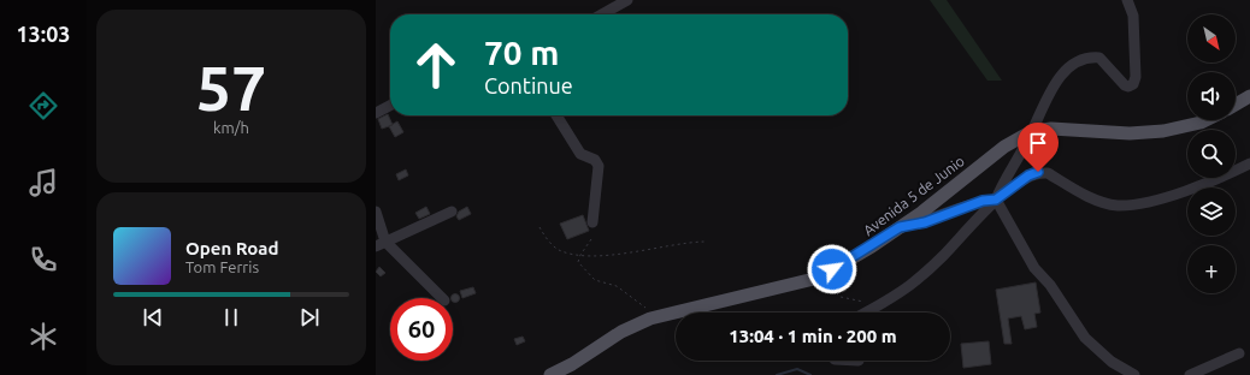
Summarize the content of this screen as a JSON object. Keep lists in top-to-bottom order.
{
  "streets": {
    "main road": ["Avenida 5 de Junio"]
  },
  "north": "bottom right",
  "page": {
    "tabs": "13:03",
    "tile": ["57", "km/h"],
    "map_buttons": "+",
    "turn": ["70 m", "Continue"],
    "song": ["Open Road", "Tom Ferris"],
    "limit": "60",
    "trip": "13:04 · 1 min · 200 m"
  }
}
